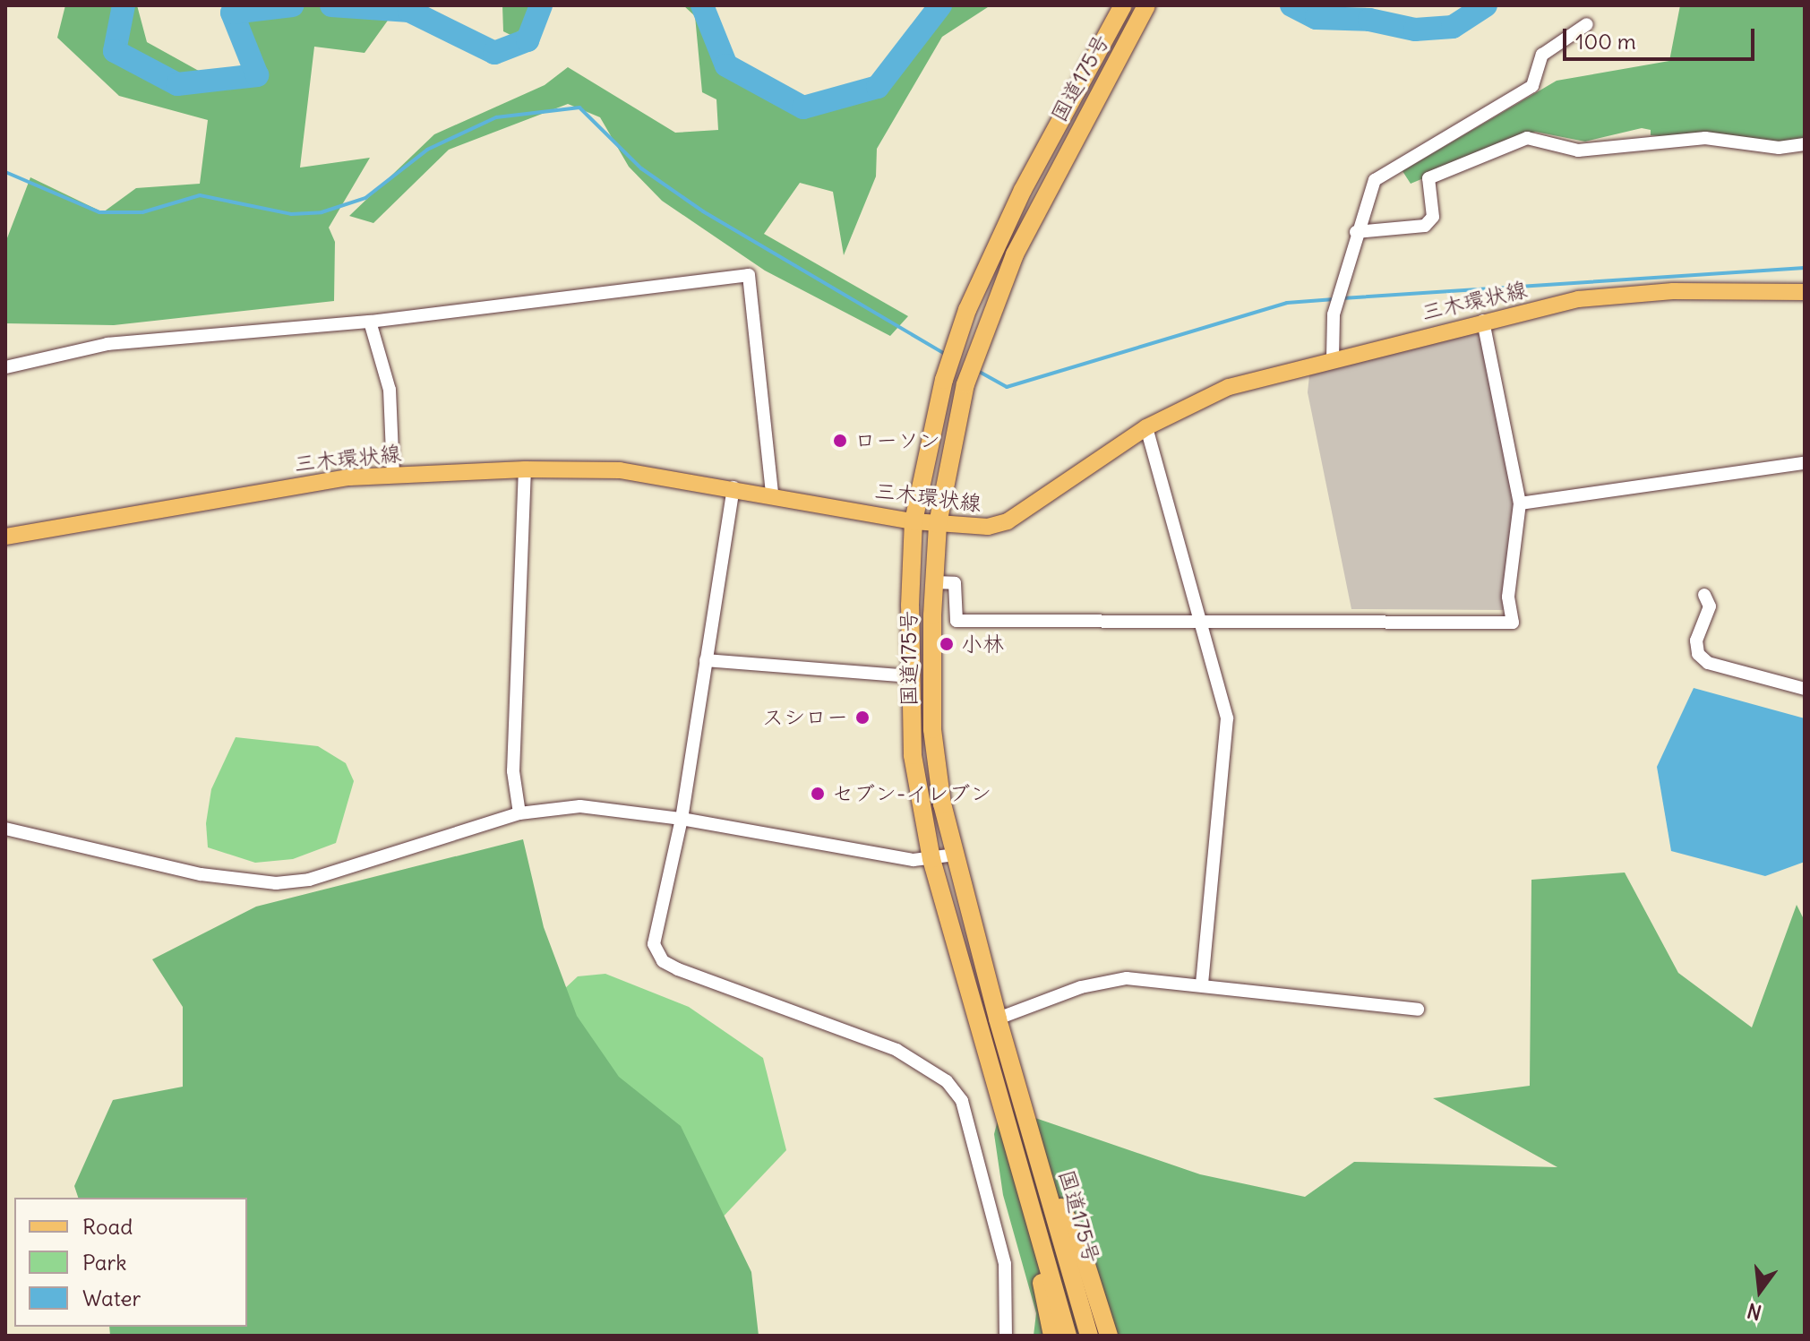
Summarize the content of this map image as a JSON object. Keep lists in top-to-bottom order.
{
  "streets": {
    "highway": ["国道175号"],
    "main road": ["三木環状線"]
  },
  "crossings": [
    ["国道175号", "三木環状線"]
  ],
  "places": [
    "ローソン",
    "小林",
    "スシロー",
    "セブン-イレブン"
  ],
  "legend": ["Road", "Park", "Water"],
  "scale_bar": "100 m",
  "north": "bottom"
}
